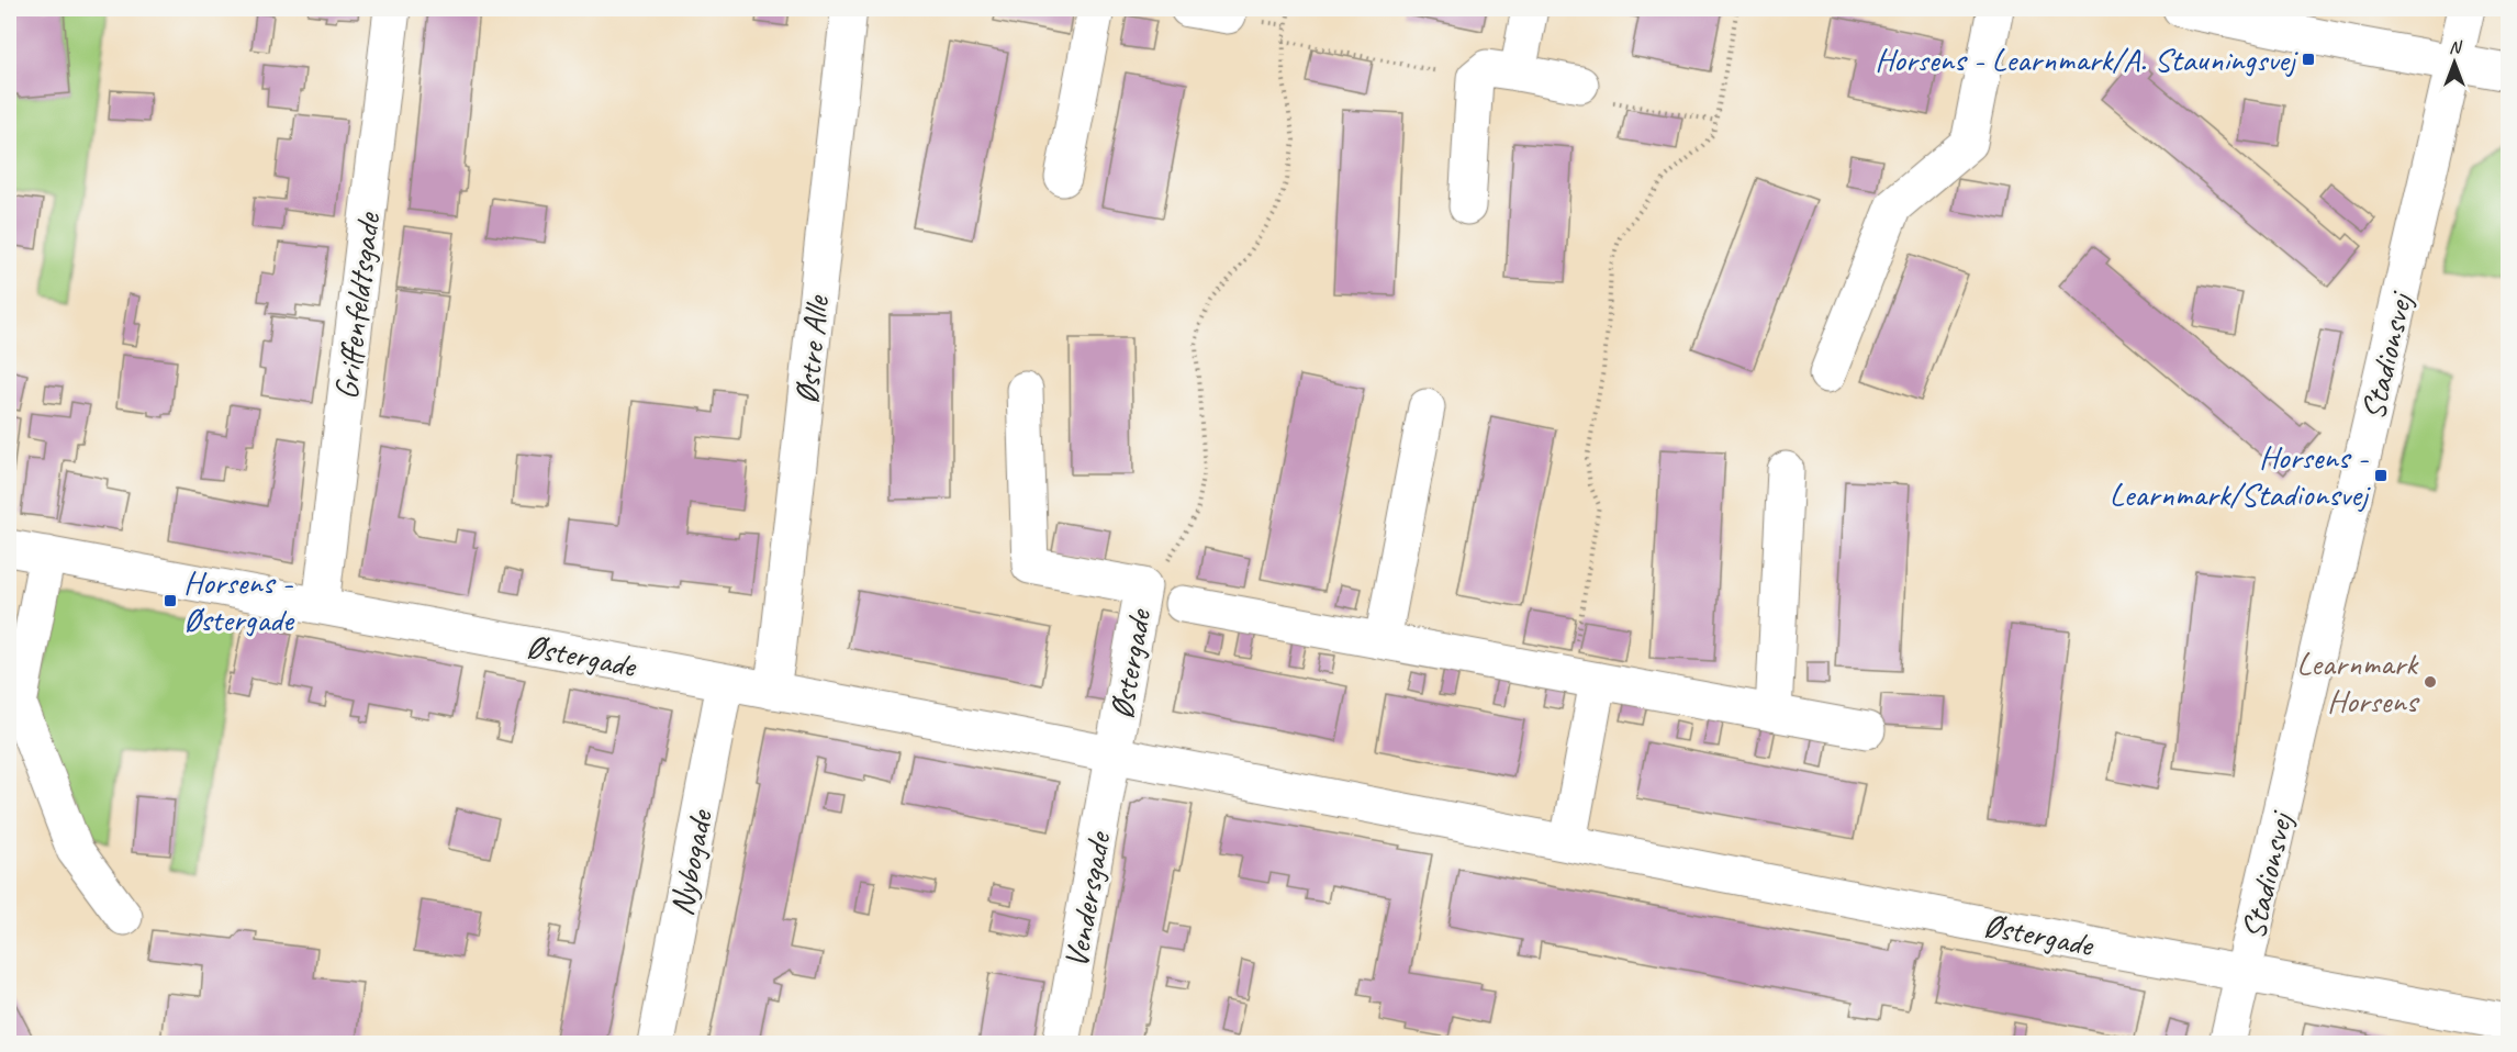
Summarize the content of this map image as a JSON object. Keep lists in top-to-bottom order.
{
  "streets": {
    "street": [
      "Griffenfeldtsgade",
      "Østre Alle",
      "Stadionsvej",
      "Østergade",
      "Nybogade",
      "Vendersgade"
    ]
  },
  "crossings": [
    ["Griffenfeldtsgade", "Østergade"],
    ["Østre Alle", "Østergade"],
    ["Stadionsvej", "Østergade"],
    ["Østergade", "Nybogade"],
    ["Østergade", "Vendersgade"]
  ],
  "places": {
    "transit": ["Horsens - Learnmark/A. Stauningsvej", "Horsens - Learnmark/Stadionsvej", "Horsens - Østergade"],
    "other": ["Learnmark Horsens"]
  },
  "north": "top"
}
